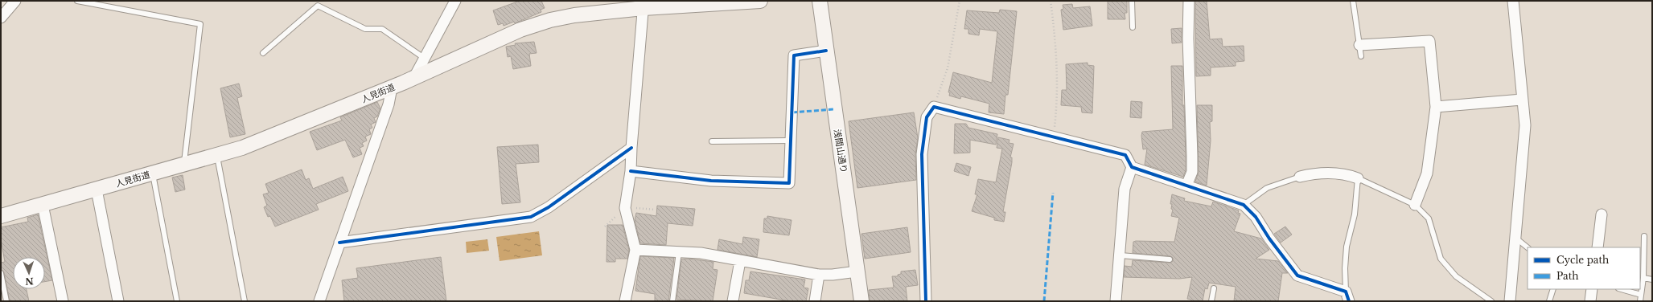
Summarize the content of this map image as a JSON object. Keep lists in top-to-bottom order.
{
  "streets": {
    "main road": ["人見街道", "浅間山通り"]
  },
  "legend": ["Cycle path", "Path"],
  "north": "bottom"
}
